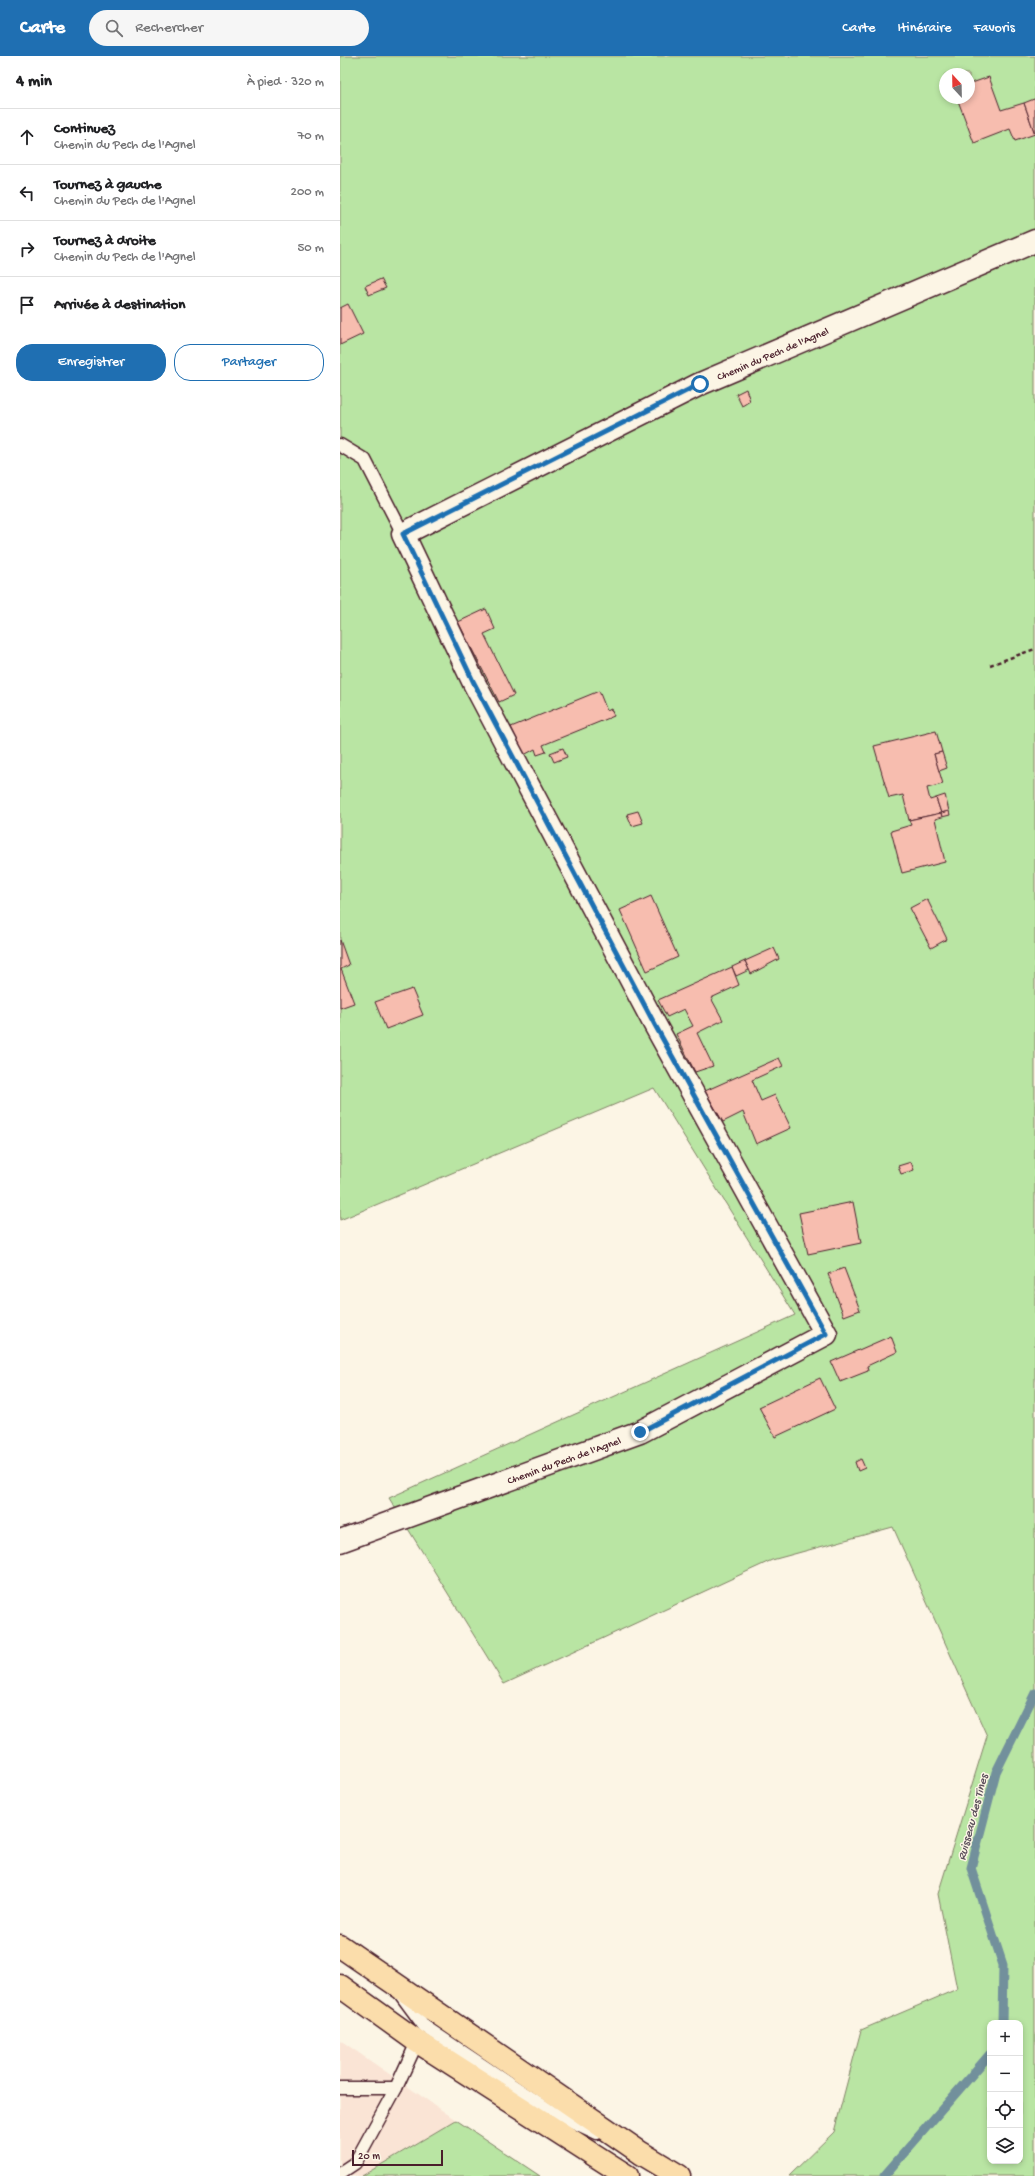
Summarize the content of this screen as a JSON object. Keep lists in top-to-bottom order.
{
  "streets": {
    "street": ["Chemin du Pech de l'Agnel"]
  },
  "water": ["Ruisseau des Tines"],
  "scale_bar": "20 m",
  "north": "top",
  "page": {
    "header": "Carte",
    "search": "Rechercher",
    "nav": ["Carte", "Itinéraire", "Favoris"],
    "heading": ["4 min", "À pied · 320 m"],
    "list": [
      ["Continuez", "Chemin du Pech de l'Agnel", "70 m"],
      ["Tournez à gauche", "Chemin du Pech de l'Agnel", "200 m"],
      ["Tournez à droite", "Chemin du Pech de l'Agnel", "50 m"],
      "Arrivée à destination"
    ],
    "buttons": ["Enregistrer", "Partager"],
    "map_buttons": ["+", "−"],
    "scale": "20 m"
  }
}
